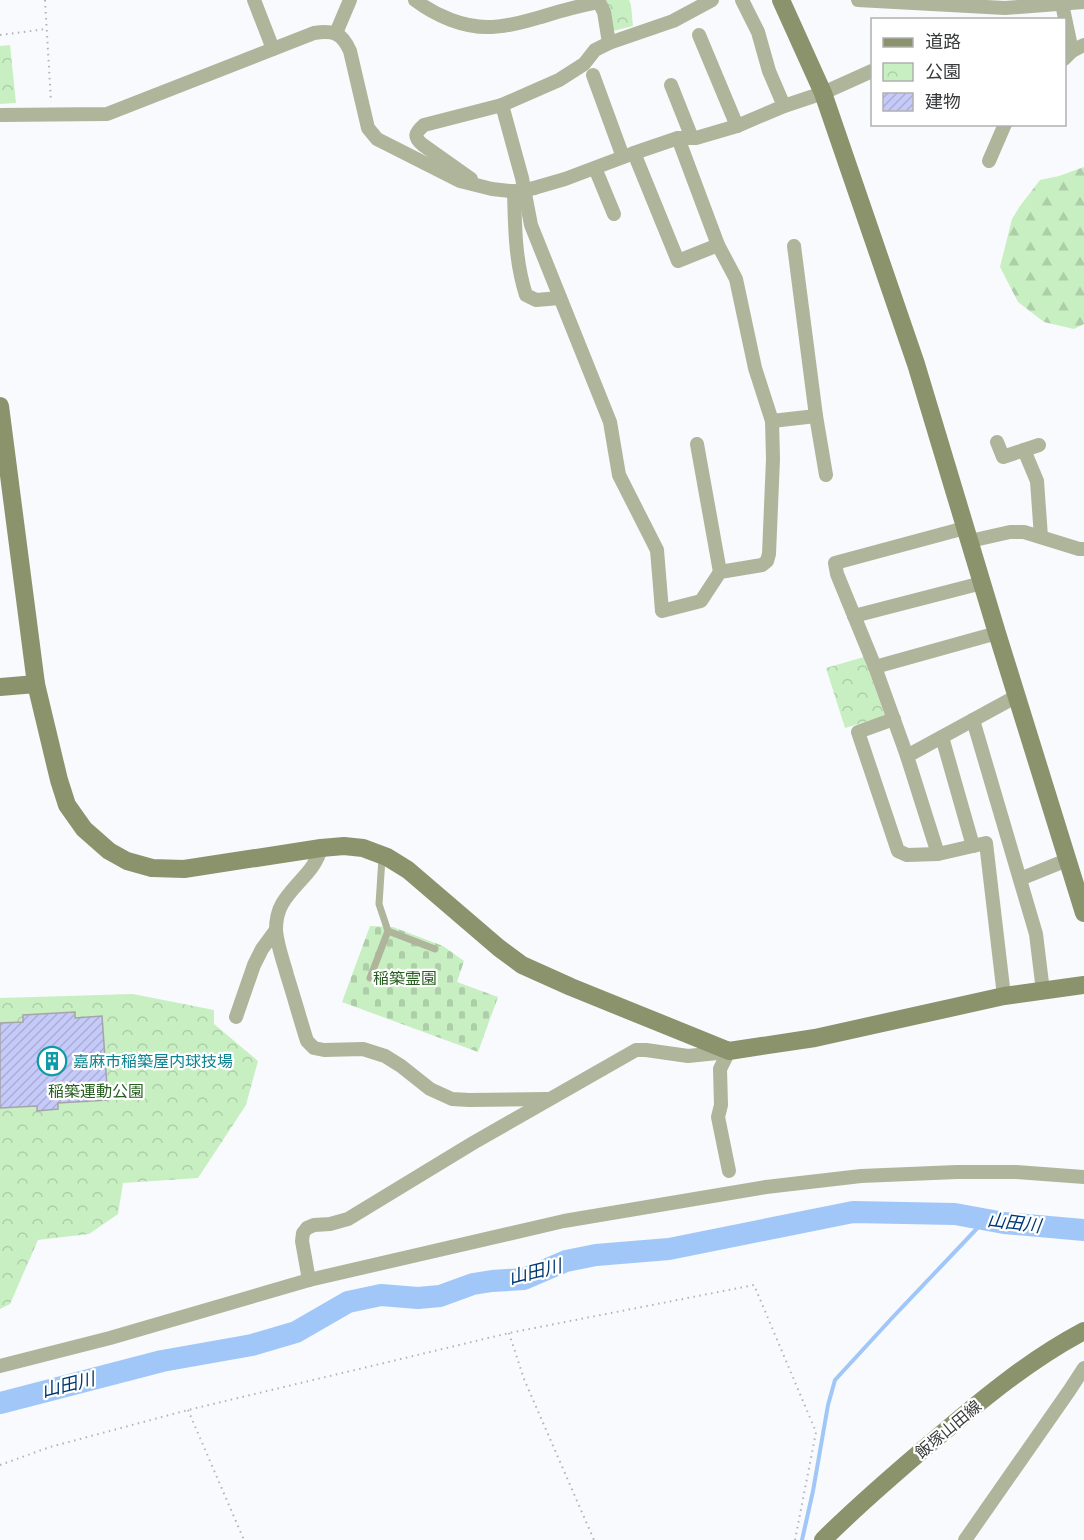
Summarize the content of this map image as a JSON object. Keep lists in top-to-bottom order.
{
  "streets": {
    "street": ["飯塚山田線"]
  },
  "water": ["山田川"],
  "parks": ["稲築霊園", "稲築運動公園"],
  "places": {
    "building": ["嘉麻市稲築屋内球技場"]
  },
  "legend": ["道路", "公園", "建物"]
}
